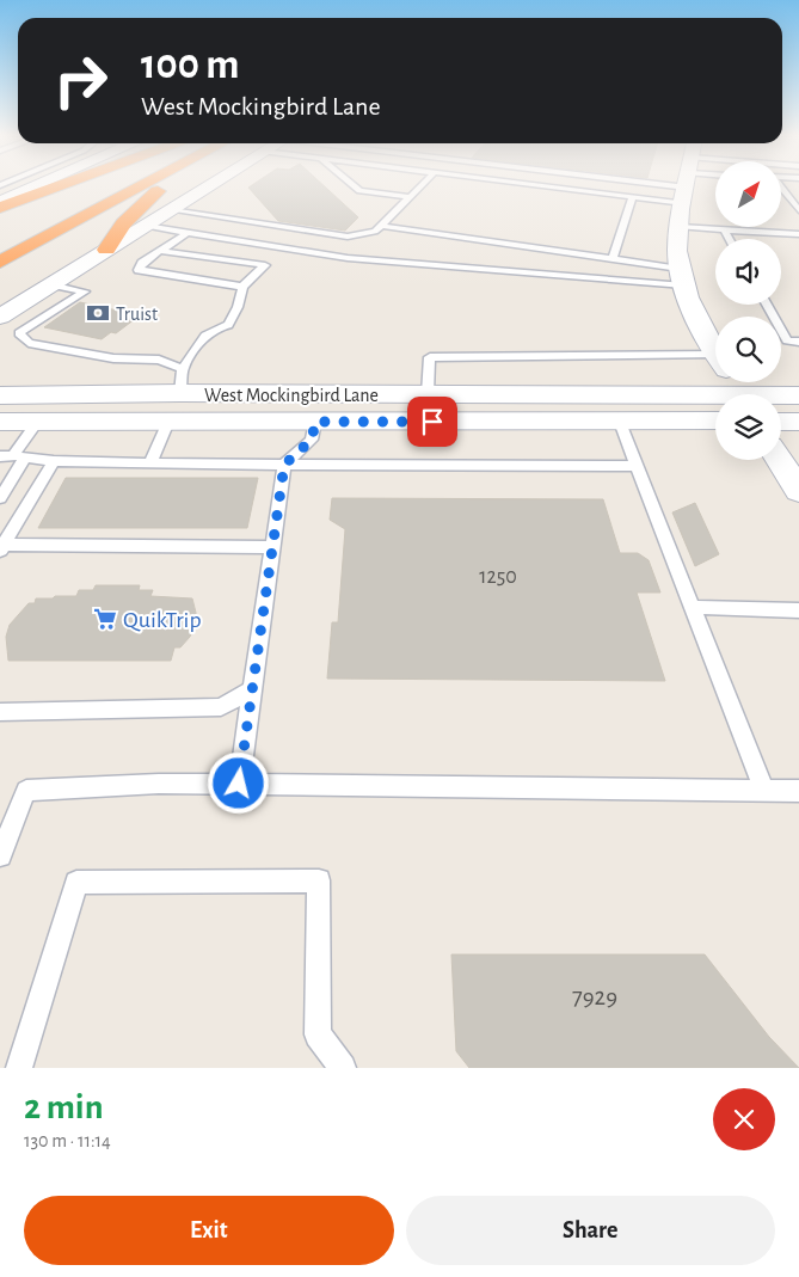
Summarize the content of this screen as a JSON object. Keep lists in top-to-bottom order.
{
  "streets": {
    "main road": ["West Mockingbird Lane"]
  },
  "places": {
    "bank": ["Truist"],
    "supermarket": ["QuikTrip"]
  },
  "house_numbers": ["1250", "7929"],
  "north": "top right",
  "page": {
    "turn": ["100 m", "West Mockingbird Lane"],
    "heading": ["2 min", "130 m · 11:14"],
    "buttons": ["Exit", "Share"]
  }
}
